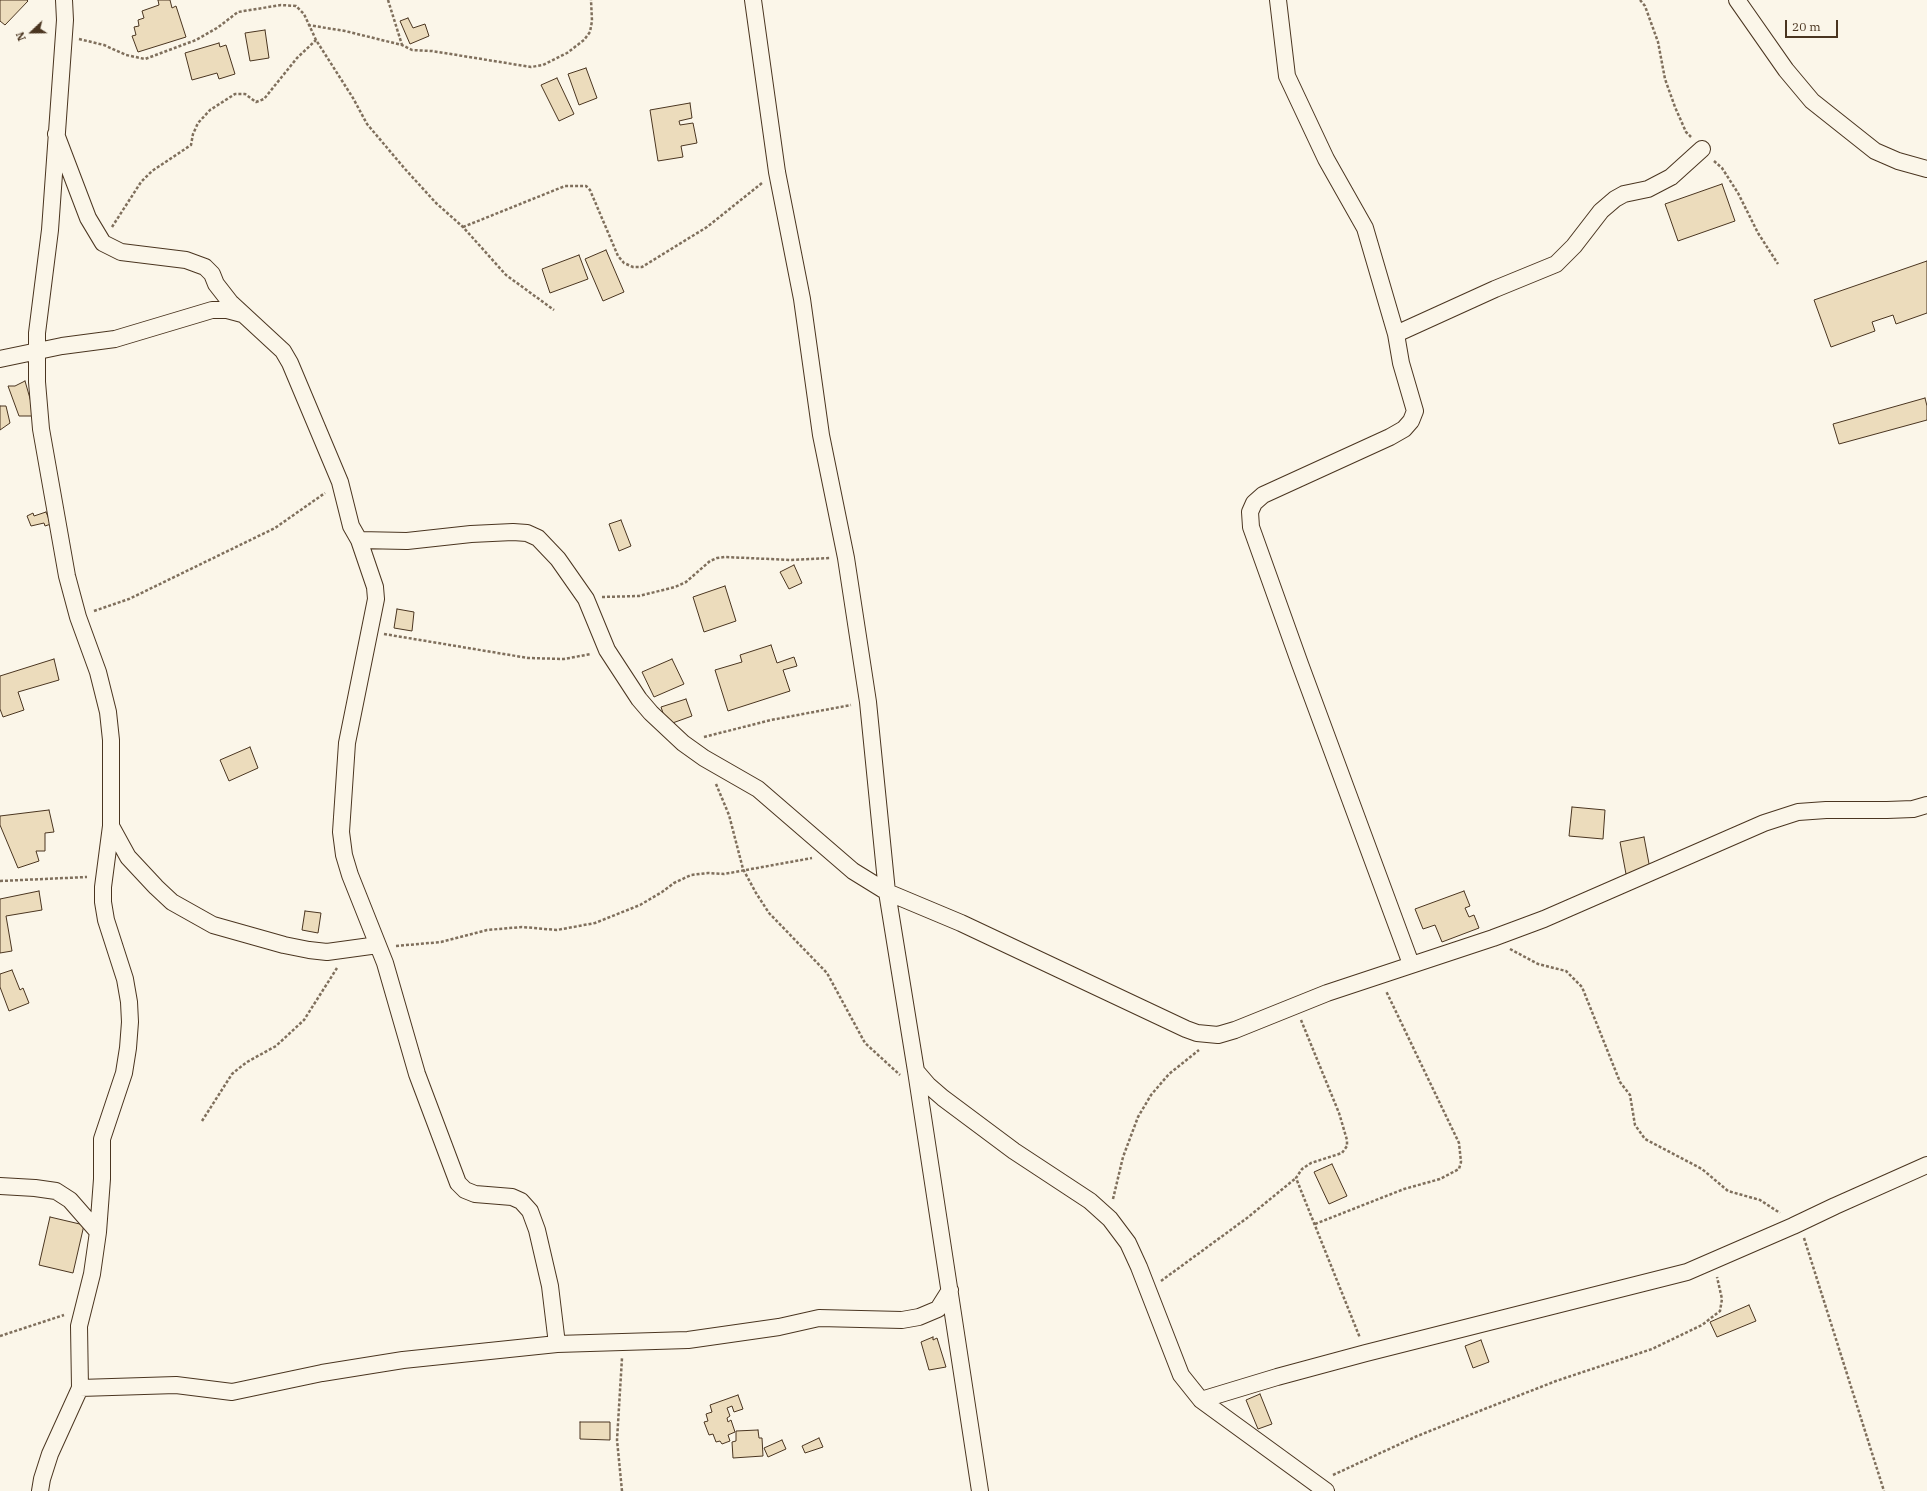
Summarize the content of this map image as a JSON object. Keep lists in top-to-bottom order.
{
  "scale_bar": "20 m",
  "north": "left"
}
